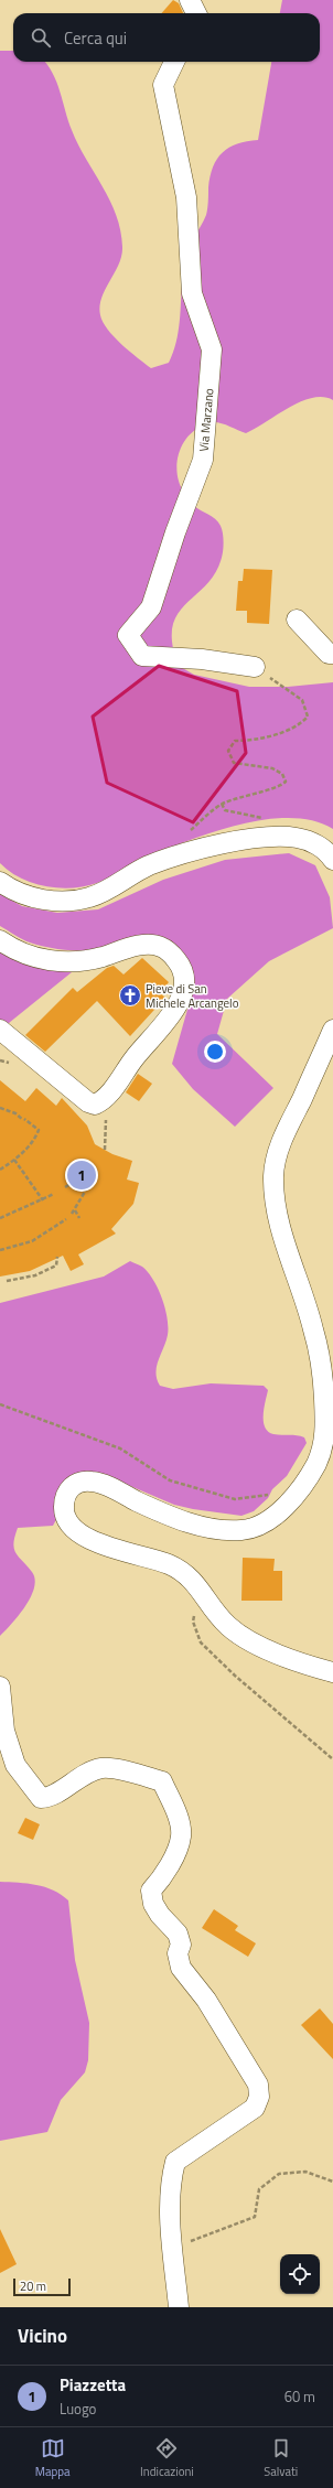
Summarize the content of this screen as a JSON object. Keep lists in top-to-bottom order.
{
  "streets": {
    "street": ["Via Marzano"]
  },
  "places": {
    "church": ["Pieve di San Michele Arcangelo"]
  },
  "scale_bar": "20 m",
  "page": {
    "search": "Cerca qui",
    "pins": "1",
    "scale": "20 m",
    "heading": "Vicino",
    "list": [
      {
        "mark": "1",
        "name": "Piazzetta",
        "note": "Luogo",
        "value": "60 m"
      }
    ],
    "nav": ["Mappa", "Indicazioni", "Salvati"]
  }
}
